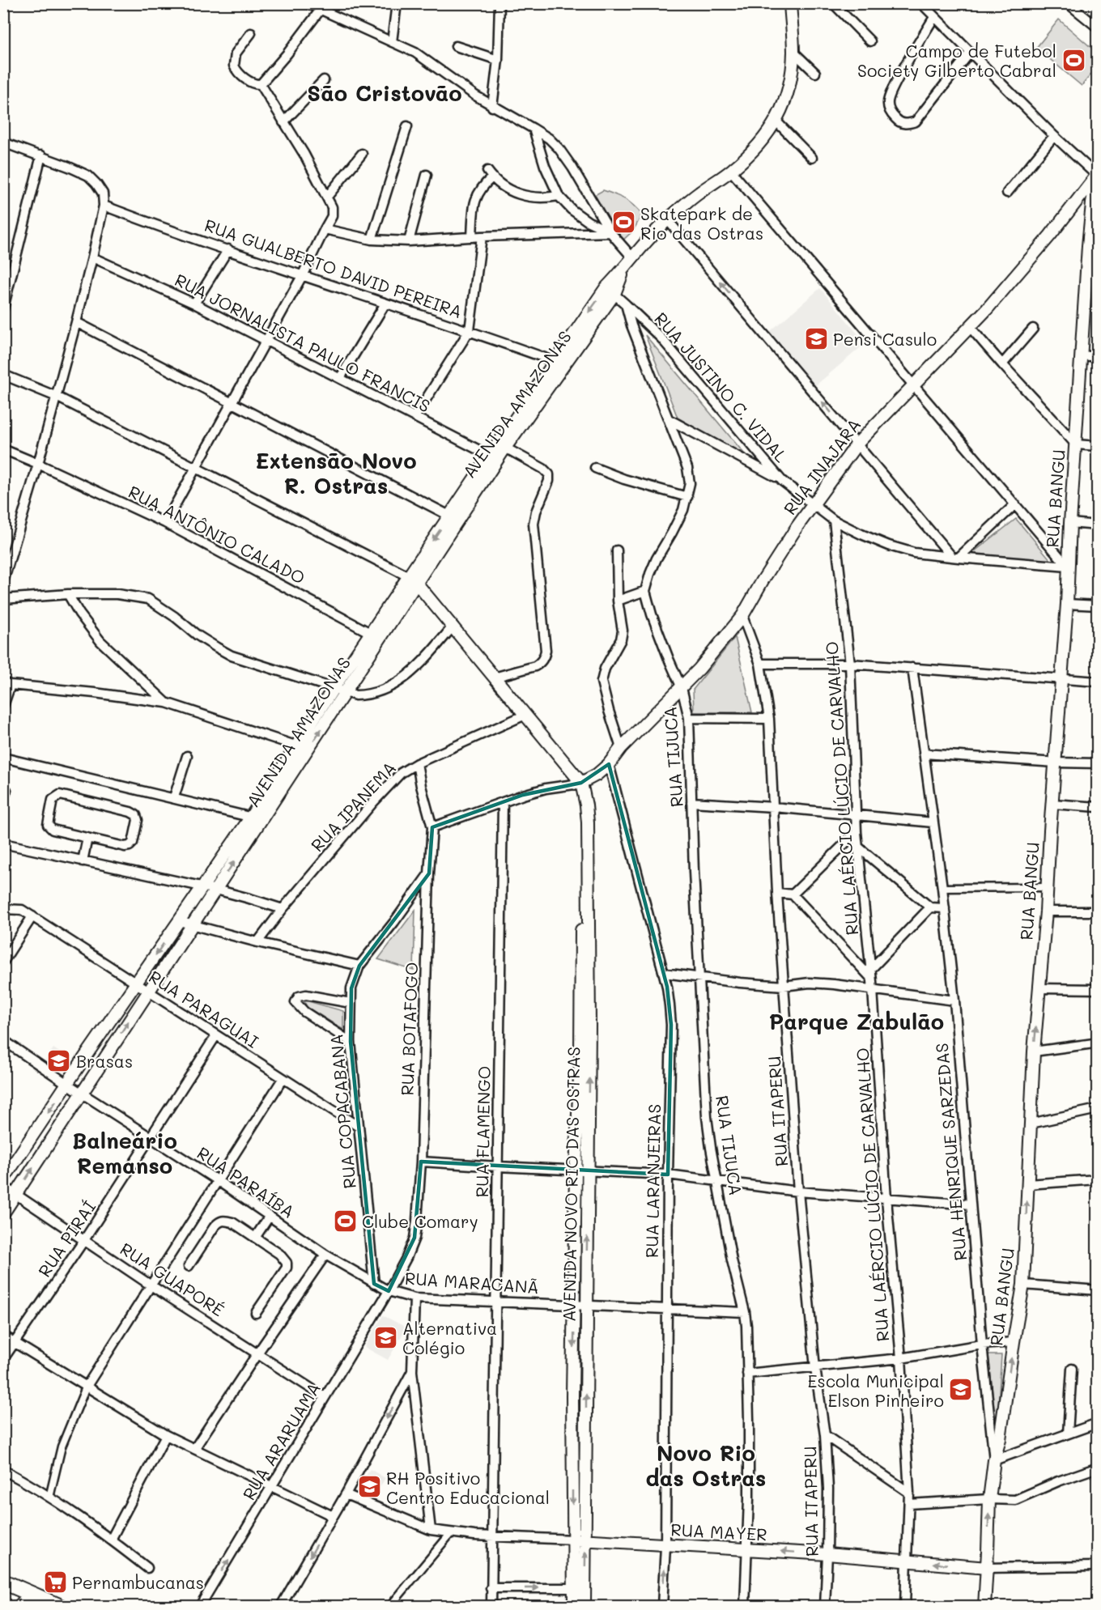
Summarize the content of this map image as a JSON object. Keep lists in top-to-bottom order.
{
  "streets": {
    "street": [
      "RUA GUALBERTO DAVID PEREIRA",
      "RUA JORNALISTA PAULO FRANCIS",
      "RUA JUSTINO C. VIDAL",
      "AVENIDA AMAZONAS",
      "RUA INAJARA",
      "RUA BANGU",
      "RUA ANTÔNIO CALADO",
      "RUA TIJUCA",
      "RUA LAÉRCIO LÚCIO DE CARVALHO",
      "RUA IPANEMA",
      "RUA PARAGUAI",
      "RUA BOTAFOGO",
      "RUA COPACABANA",
      "RUA ITAPERU",
      "RUA FLAMENGO",
      "RUA HENRIQUE SARZEDAS",
      "RUA LARANJEIRAS",
      "RUA PARAÍBA",
      "AVENIDA NOVO RIO DAS OSTRAS",
      "RUA PIRAÍ",
      "RUA GUAPORÉ",
      "RUA MARACANÃ",
      "RUA ARARUAMA",
      "RUA MAYER"
    ]
  },
  "crossings": [
    ["RUA GUALBERTO DAVID PEREIRA", "AVENIDA AMAZONAS"],
    ["RUA JORNALISTA PAULO FRANCIS", "AVENIDA AMAZONAS"],
    ["RUA JUSTINO C. VIDAL", "AVENIDA AMAZONAS"],
    ["RUA JUSTINO C. VIDAL", "RUA INAJARA"],
    ["RUA JUSTINO C. VIDAL", "RUA BANGU"],
    ["RUA JUSTINO C. VIDAL", "RUA LAÉRCIO LÚCIO DE CARVALHO"],
    ["AVENIDA AMAZONAS", "RUA ANTÔNIO CALADO"],
    ["AVENIDA AMAZONAS", "RUA PARAGUAI"],
    ["AVENIDA AMAZONAS", "RUA PARAÍBA"],
    ["AVENIDA AMAZONAS", "AVENIDA NOVO RIO DAS OSTRAS"],
    ["AVENIDA AMAZONAS", "RUA GUAPORÉ"],
    ["RUA INAJARA", "RUA BANGU"],
    ["RUA INAJARA", "RUA TIJUCA"],
    ["RUA INAJARA", "RUA ITAPERU"],
    ["RUA INAJARA", "RUA LARANJEIRAS"],
    ["RUA INAJARA", "AVENIDA NOVO RIO DAS OSTRAS"],
    ["RUA BANGU", "RUA HENRIQUE SARZEDAS"],
    ["RUA BANGU", "RUA MAYER"],
    ["RUA TIJUCA", "RUA MARACANÃ"],
    ["RUA TIJUCA", "RUA MAYER"],
    ["RUA LAÉRCIO LÚCIO DE CARVALHO", "RUA MAYER"],
    ["RUA IPANEMA", "RUA BOTAFOGO"],
    ["RUA IPANEMA", "AVENIDA NOVO RIO DAS OSTRAS"],
    ["RUA PARAGUAI", "RUA COPACABANA"],
    ["RUA PARAGUAI", "RUA PIRAÍ"],
    ["RUA BOTAFOGO", "RUA COPACABANA"],
    ["RUA BOTAFOGO", "RUA MARACANÃ"],
    ["RUA BOTAFOGO", "RUA ARARUAMA"],
    ["RUA COPACABANA", "RUA PARAÍBA"],
    ["RUA COPACABANA", "RUA MARACANÃ"],
    ["RUA ITAPERU", "RUA MAYER"],
    ["RUA FLAMENGO", "RUA MARACANÃ"],
    ["RUA FLAMENGO", "RUA MAYER"],
    ["RUA LARANJEIRAS", "RUA MARACANÃ"],
    ["RUA LARANJEIRAS", "RUA MAYER"],
    ["RUA PARAÍBA", "RUA PIRAÍ"],
    ["RUA PARAÍBA", "RUA MARACANÃ"],
    ["AVENIDA NOVO RIO DAS OSTRAS", "RUA MARACANÃ"],
    ["AVENIDA NOVO RIO DAS OSTRAS", "RUA MAYER"],
    ["RUA PIRAÍ", "RUA GUAPORÉ"],
    ["RUA GUAPORÉ", "RUA ARARUAMA"],
    ["RUA MARACANÃ", "RUA ARARUAMA"]
  ],
  "districts": [
    "São Cristovão",
    "Extensão Novo R. Ostras",
    "Parque Zabulão",
    "Balneário Remanso",
    "Novo Rio das Ostras"
  ],
  "places": {
    "sports": ["Campo de Futebol Society Gilberto Cabral", "Skatepark de Rio das Ostras", "Clube Comary"],
    "school or university": [
      "Pensi Casulo",
      "Brasas",
      "Alternativa Colégio",
      "Escola Municipal Elson Pinheiro",
      "RH Positivo Centro Educacional"
    ],
    "supermarket": ["Pernambucanas"]
  }
}
